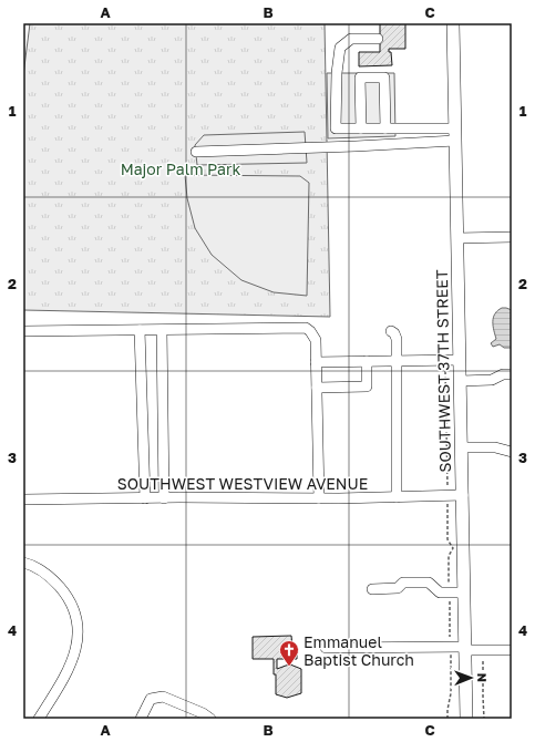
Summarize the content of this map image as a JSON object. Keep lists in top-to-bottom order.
{
  "streets": {
    "main road": ["SOUTHWEST 37TH STREET"],
    "street": ["SOUTHWEST WESTVIEW AVENUE"]
  },
  "crossings": [
    ["SOUTHWEST 37TH STREET", "SOUTHWEST WESTVIEW AVENUE"]
  ],
  "parks": ["Major Palm Park"],
  "places": {
    "church": ["Emmanuel Baptist Church"]
  },
  "north": "right",
  "grid": {
    "columns": ["A", "B", "C"],
    "rows": [
      "1",
      "2",
      "3",
      "4"
    ]
  }
}
